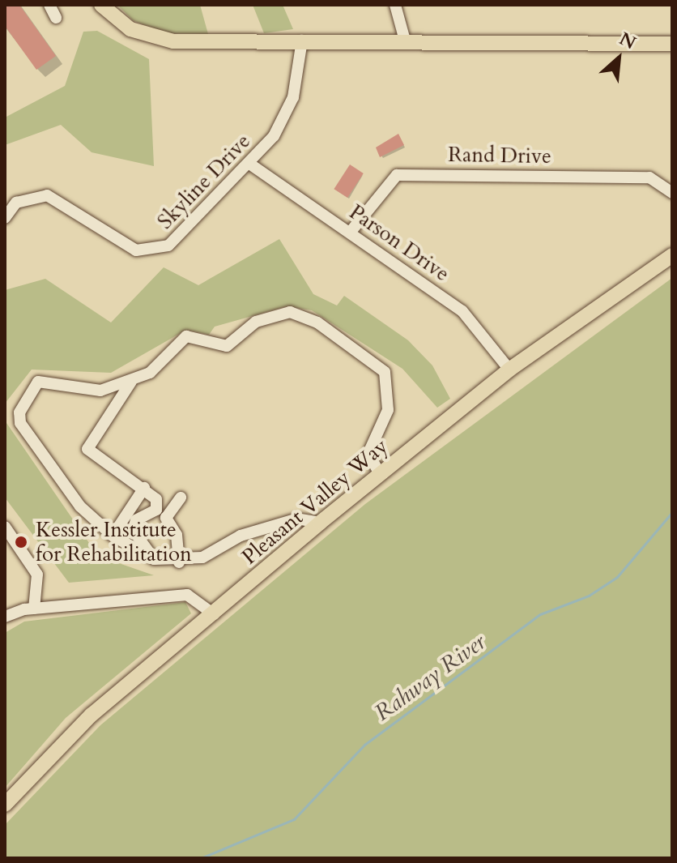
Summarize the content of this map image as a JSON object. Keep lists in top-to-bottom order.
{
  "streets": {
    "main road": ["Pleasant Valley Way"],
    "street": ["Rand Drive", "Skyline Drive", "Parson Drive"]
  },
  "crossings": [
    ["Rand Drive", "Parson Drive"],
    ["Skyline Drive", "Parson Drive"],
    ["Parson Drive", "Pleasant Valley Way"]
  ],
  "water": ["Rahway River"],
  "places": ["Kessler Institute for Rehabilitation"],
  "north": "top right"
}
